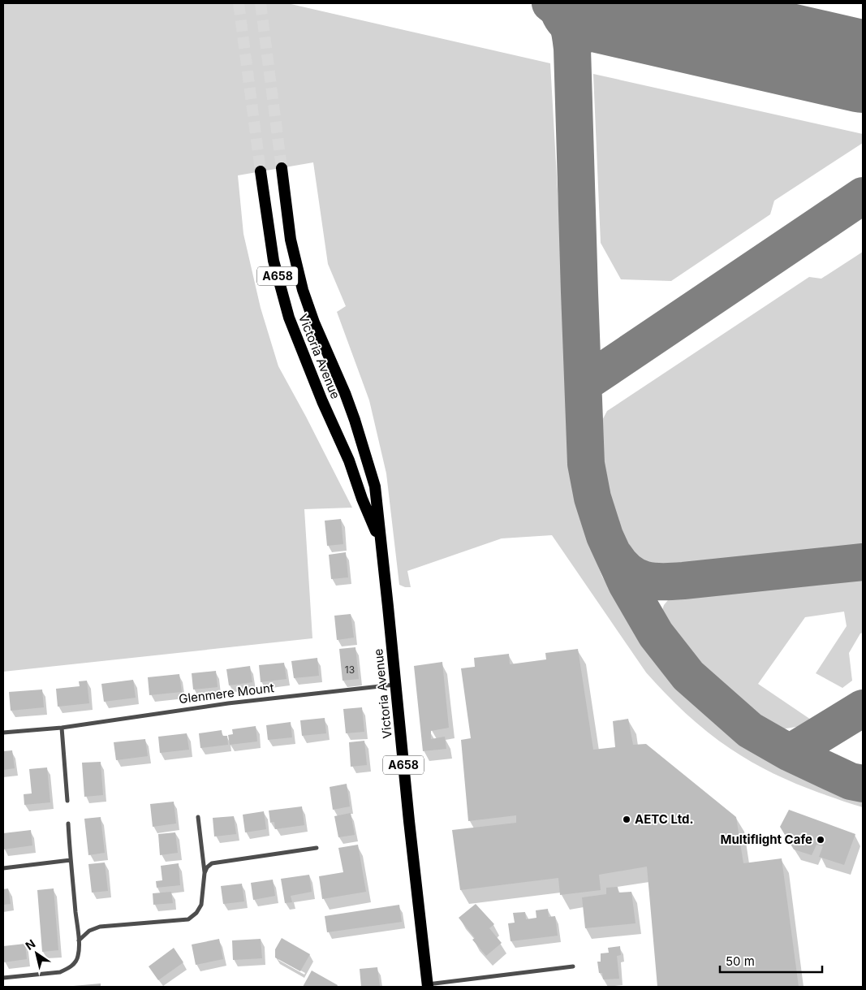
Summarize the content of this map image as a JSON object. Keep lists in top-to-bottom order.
{
  "streets": {
    "highway": ["A658", "Victoria Avenue"],
    "street": ["Glenmere Mount"]
  },
  "crossings": [
    ["Victoria Avenue", "Glenmere Mount"]
  ],
  "places": ["AETC Ltd.", "Multiflight Cafe"],
  "house_numbers": ["13"],
  "scale_bar": "50 m",
  "north": "top left"
}
